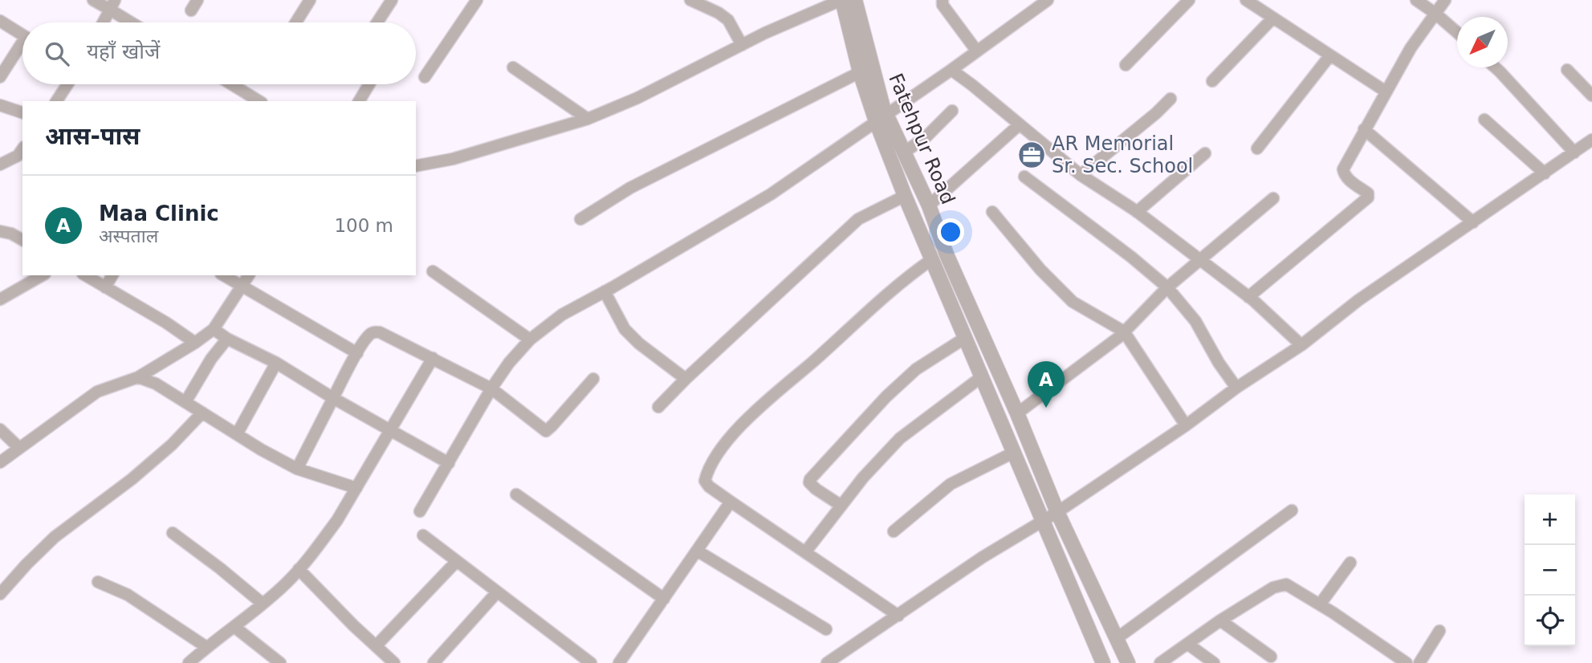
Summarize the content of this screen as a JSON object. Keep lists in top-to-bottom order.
{
  "streets": {
    "street": ["Fatehpur Road"]
  },
  "places": {
    "office": ["AR Memorial Sr. Sec. School"]
  },
  "north": "bottom left",
  "page": {
    "search": "यहाँ खोजें",
    "heading": "आस-पास",
    "list": [
      {
        "mark": "A",
        "name": "Maa Clinic",
        "note": "अस्पताल",
        "value": "100 m"
      }
    ],
    "pins": "A",
    "map_buttons": ["+", "−"]
  }
}
